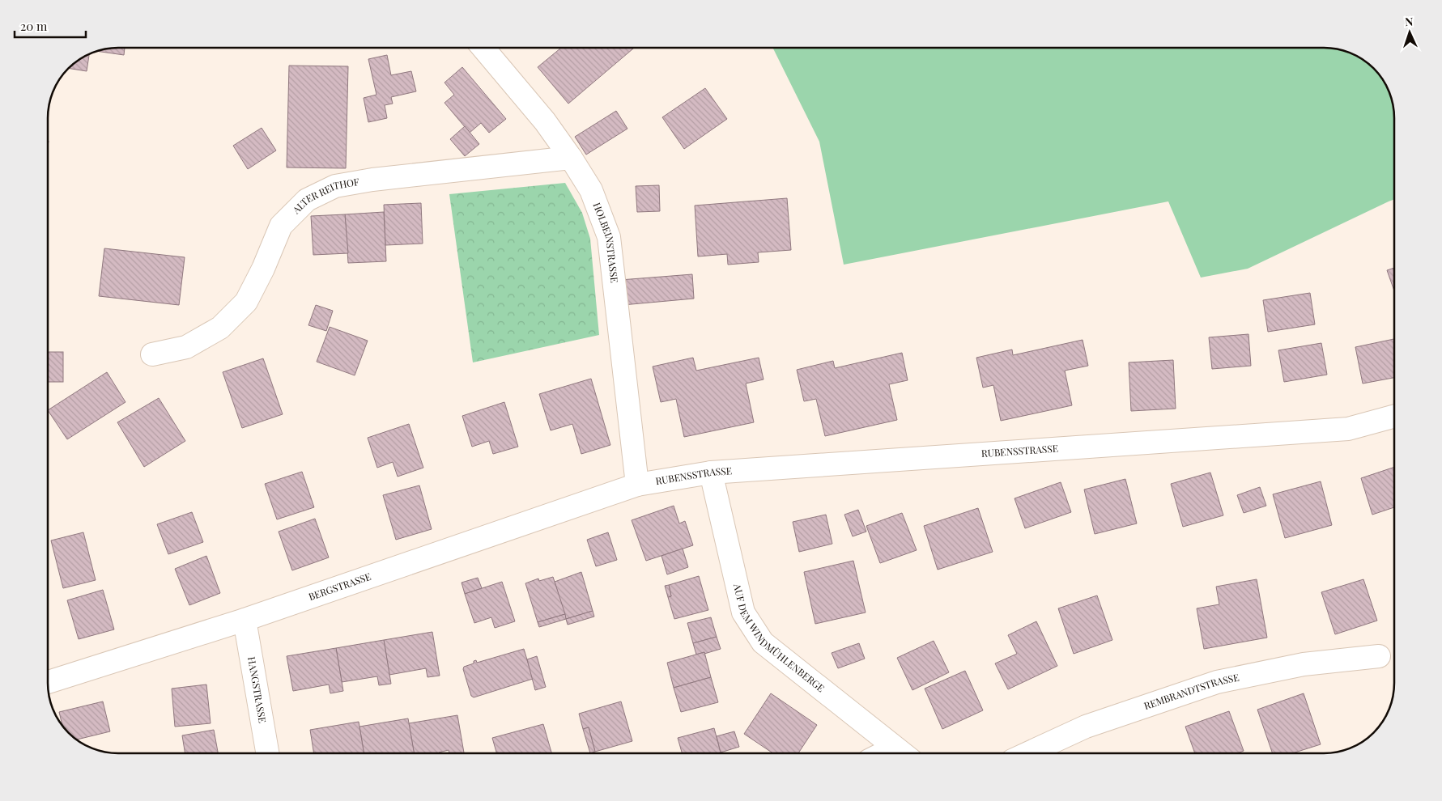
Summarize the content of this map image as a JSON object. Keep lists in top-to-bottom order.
{
  "streets": {
    "street": [
      "ALTER REITHOF",
      "HOLBEINSTRASSE",
      "RUBENSSTRASSE",
      "BERGSTRASSE",
      "AUF DEM WINDMÜHLENBERGE",
      "HANGSTRASSE",
      "REMBRANDTSTRASSE"
    ]
  },
  "crossings": [
    ["ALTER REITHOF", "HOLBEINSTRASSE"],
    ["HOLBEINSTRASSE", "RUBENSSTRASSE"],
    ["HOLBEINSTRASSE", "BERGSTRASSE"],
    ["RUBENSSTRASSE", "BERGSTRASSE"],
    ["RUBENSSTRASSE", "AUF DEM WINDMÜHLENBERGE"],
    ["BERGSTRASSE", "HANGSTRASSE"]
  ],
  "scale_bar": "20 m",
  "north": "top"
}
